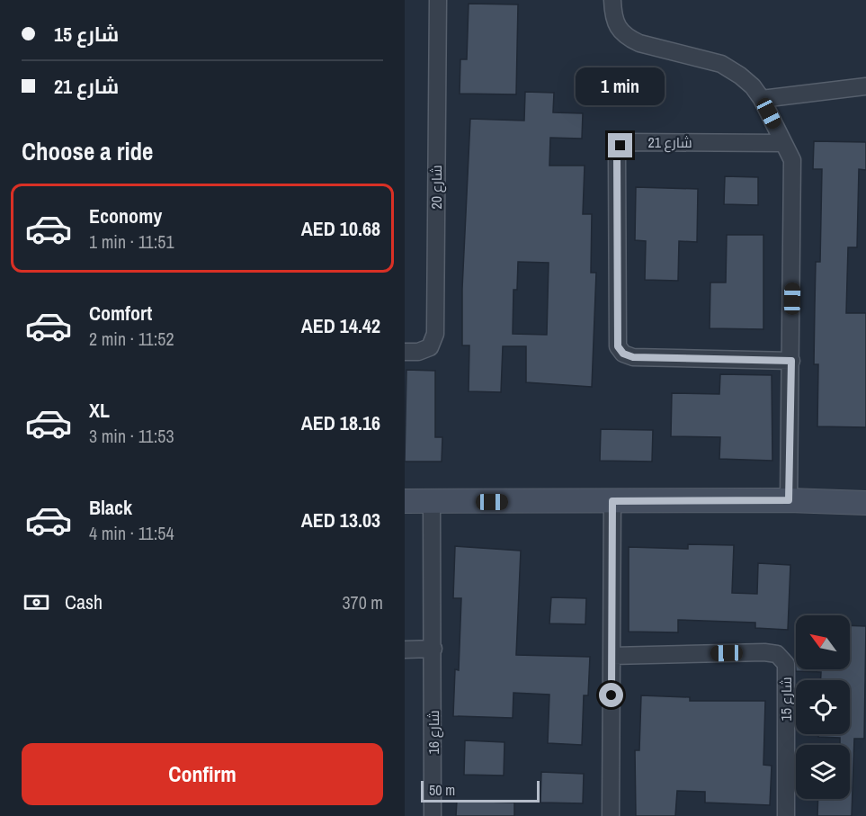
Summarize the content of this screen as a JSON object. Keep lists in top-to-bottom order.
{
  "streets": {
    "street": [
      "شارع 21",
      "شارع 20",
      "شارع 15",
      "شارع 16"
    ]
  },
  "scale_bar": "50 m",
  "north": "top left",
  "page": {
    "banner": ["شارع 15", "شارع 21"],
    "bubble": "1 min",
    "heading": "Choose a ride",
    "list": [
      {
        "name": "Economy",
        "note": "1 min · 11:51",
        "value": "AED 10.68"
      },
      {
        "name": "Comfort",
        "note": "2 min · 11:52",
        "value": "AED 14.42"
      },
      {
        "name": "XL",
        "note": "3 min · 11:53",
        "value": "AED 18.16"
      },
      {
        "name": "Black",
        "note": "4 min · 11:54",
        "value": "AED 13.03"
      }
    ],
    "pay": ["Cash", "370 m"],
    "buttons": "Confirm",
    "scale": "50 m"
  }
}
